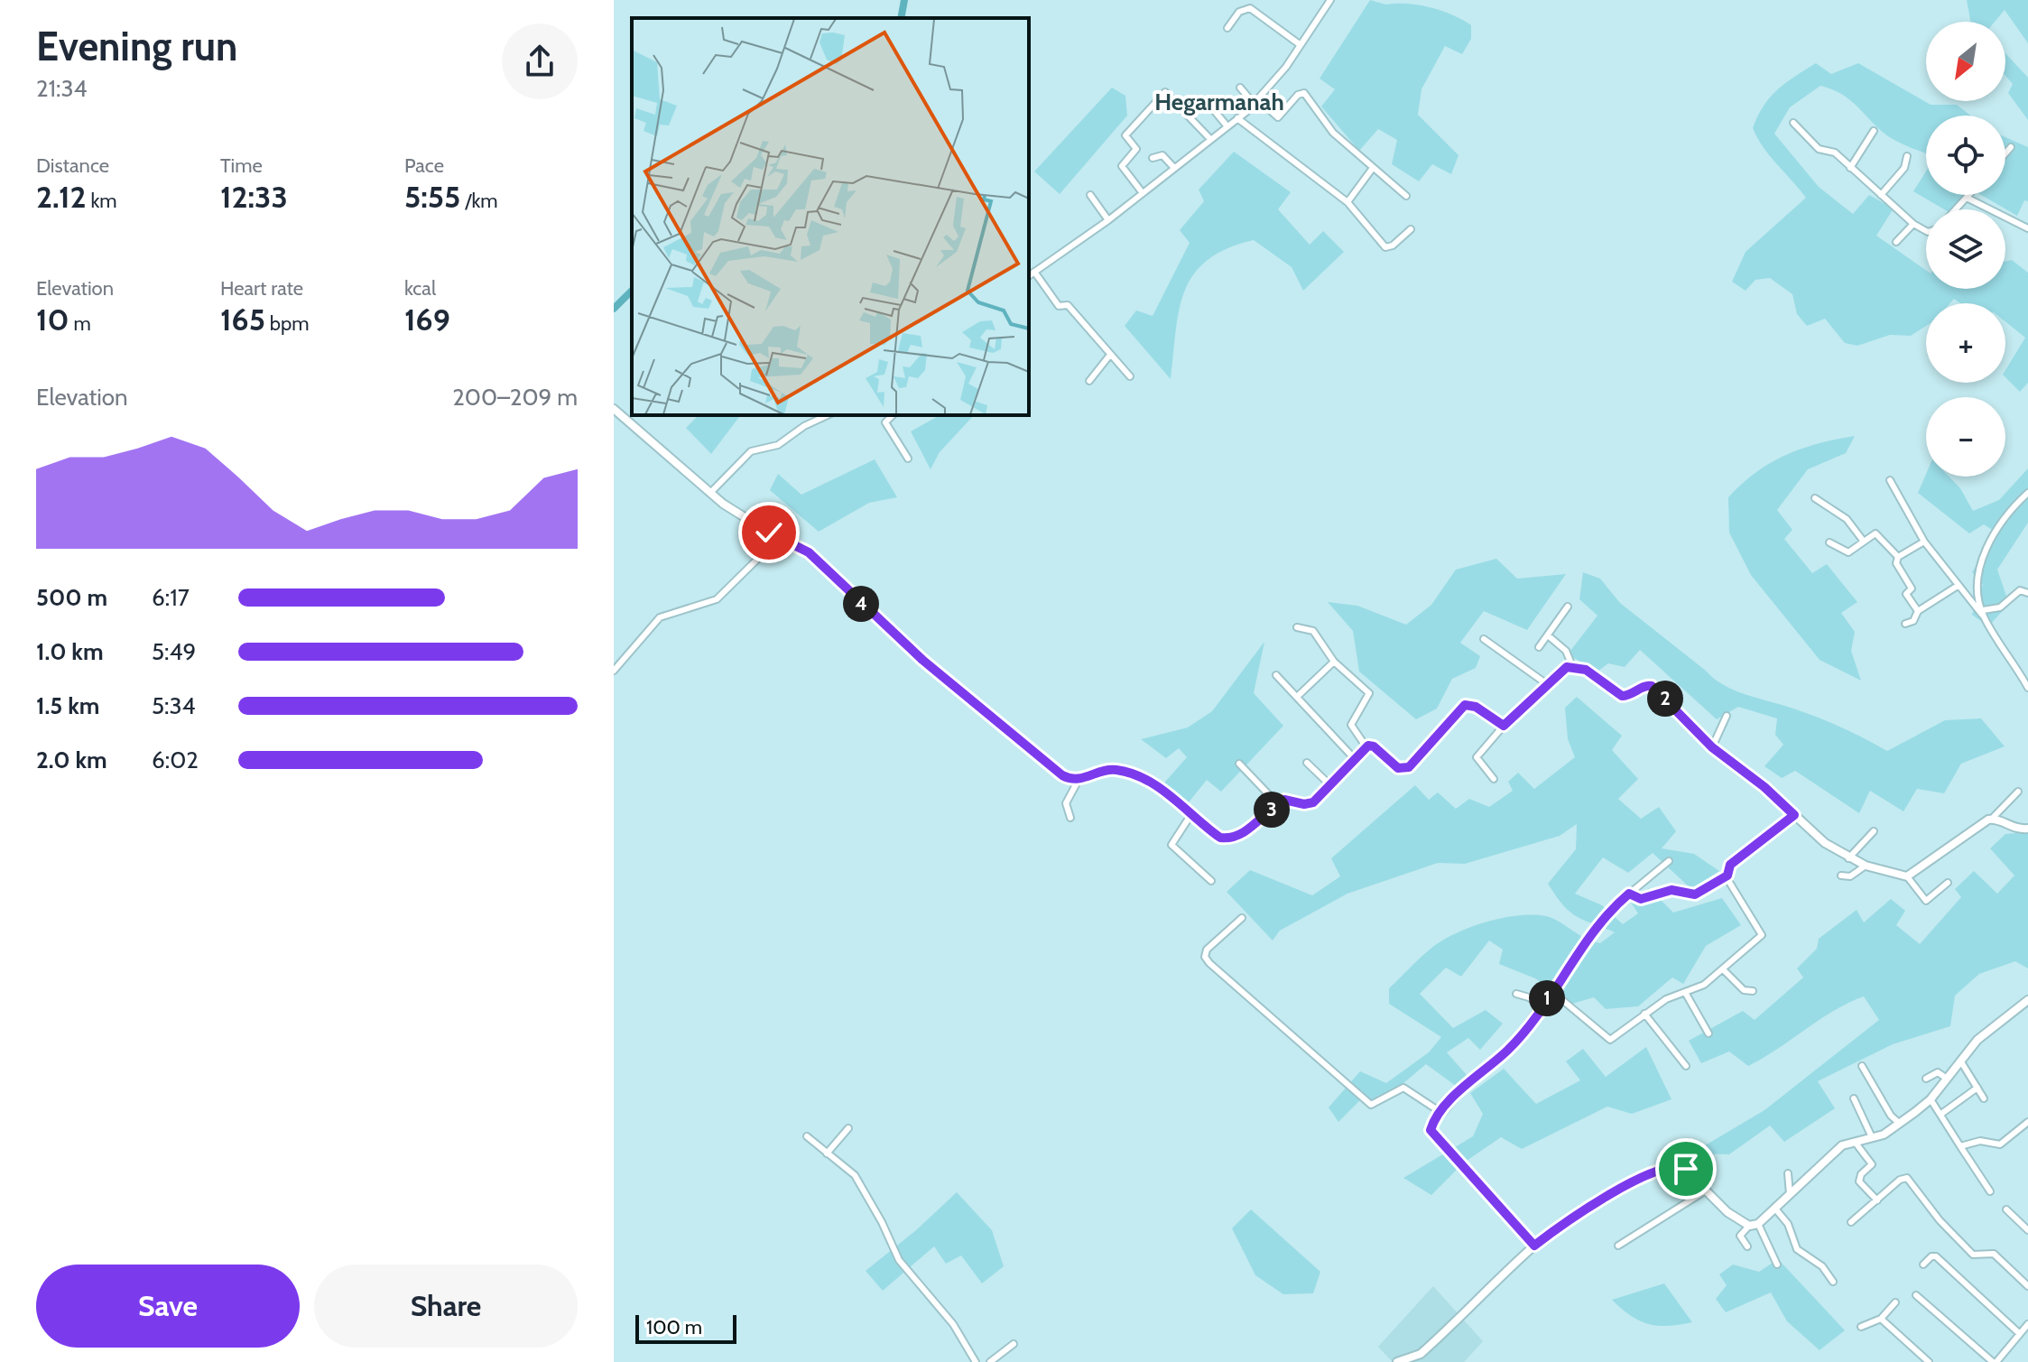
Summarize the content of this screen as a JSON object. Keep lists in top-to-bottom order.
{
  "districts": ["Hegarmanah"],
  "scale_bar": "100 m",
  "north": "bottom left",
  "page": {
    "heading": ["Evening run", "21:34"],
    "map_buttons": ["+", "−"],
    "stats": [
      ["Distance", "2.12 km"],
      ["Time", "12:33"],
      ["Pace", "5:55 /km"],
      ["Elevation", "10 m"],
      ["Heart rate", "165 bpm"],
      ["kcal", "169"]
    ],
    "chart": ["Elevation", "200–209 m"],
    "list": [
      {
        "name": "500 m",
        "note": "6:17"
      },
      {
        "name": "1.0 km",
        "note": "5:49"
      },
      {
        "name": "1.5 km",
        "note": "5:34"
      },
      {
        "name": "2.0 km",
        "note": "6:02"
      }
    ],
    "pins": [
      "4",
      "2",
      "3",
      "1"
    ],
    "buttons": ["Save", "Share"],
    "scale": "100 m"
  }
}
